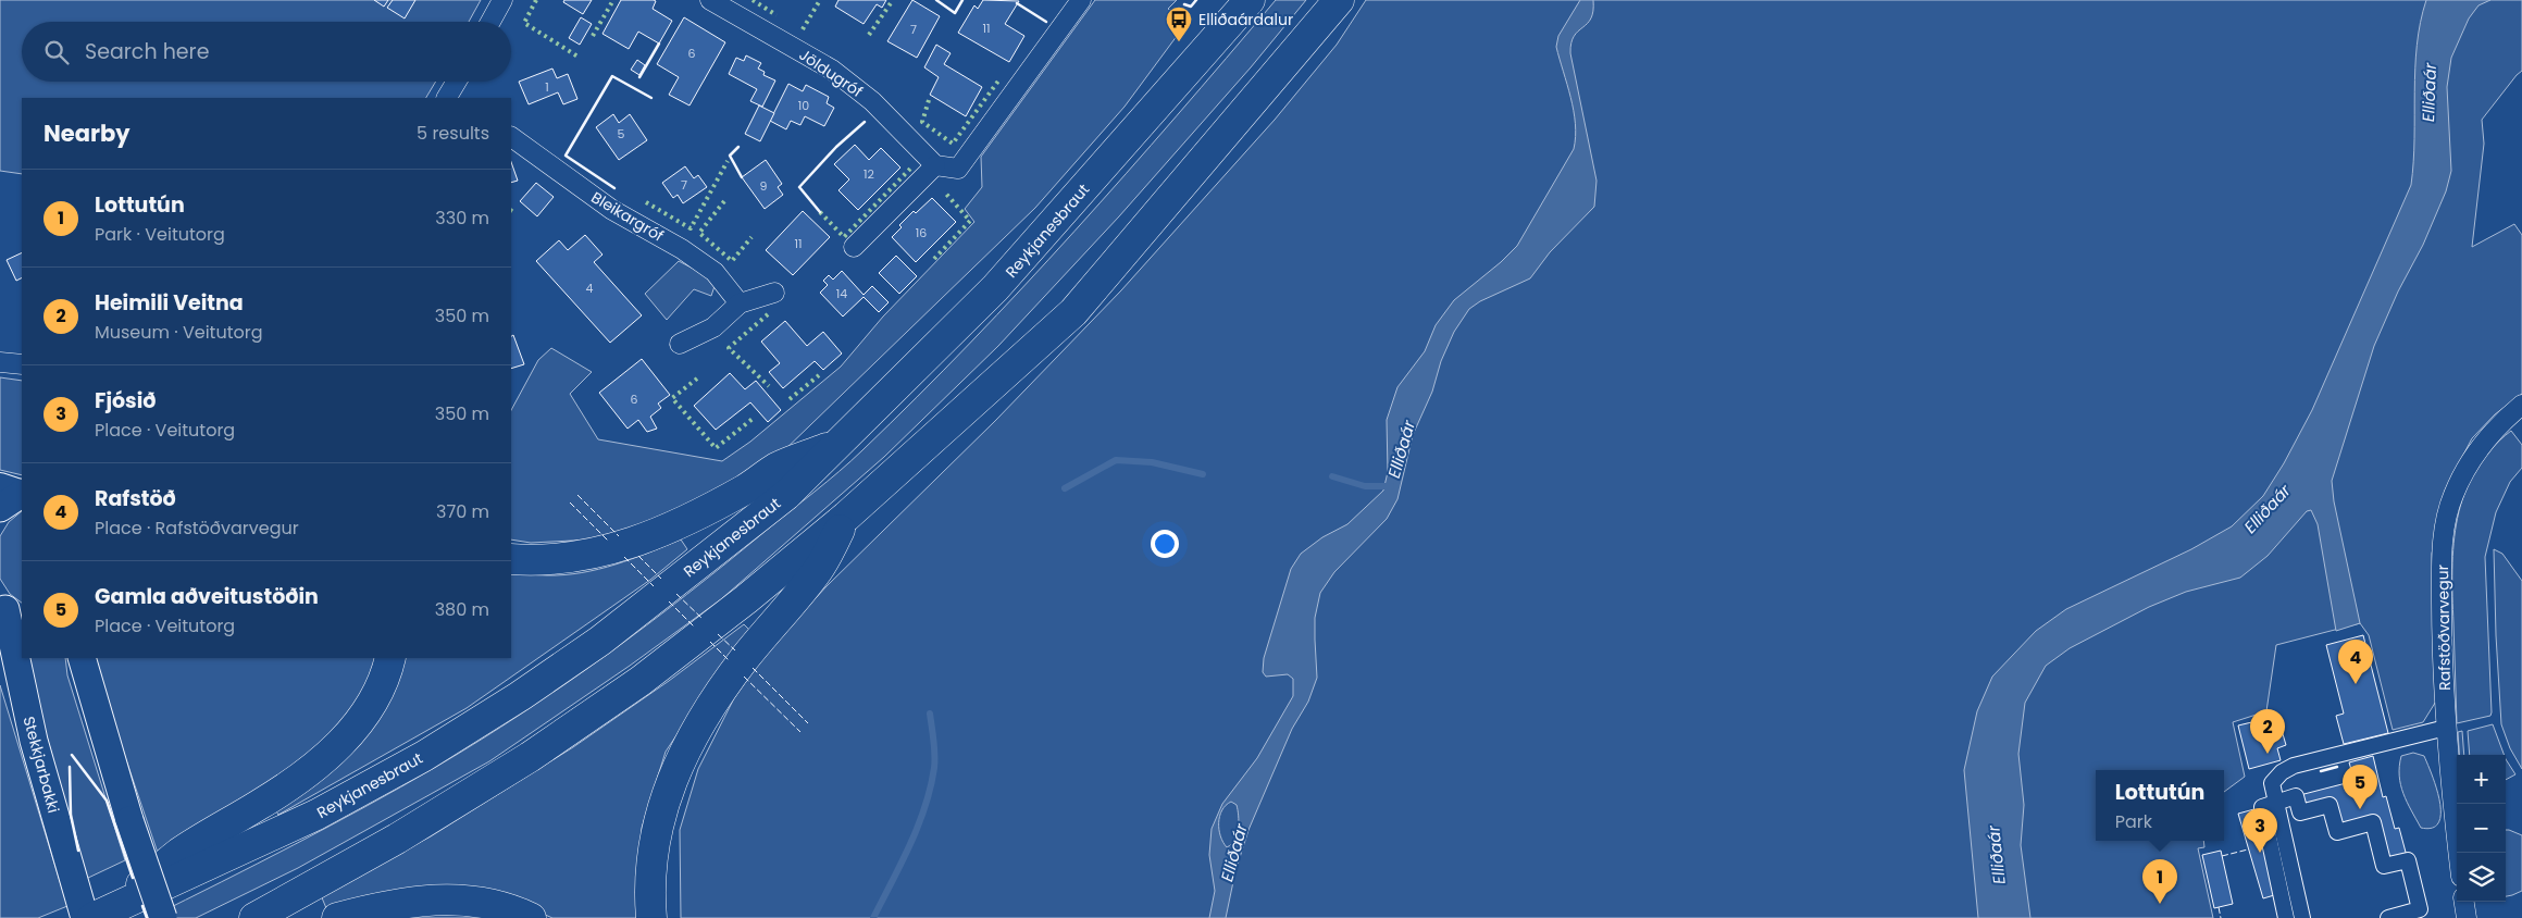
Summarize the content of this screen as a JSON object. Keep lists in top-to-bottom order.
{
  "streets": {
    "highway": ["Reykjanesbraut"],
    "main road": ["Stekkjarbakki"],
    "street": ["Jöldugróf", "Bleikargróf", "Rafstöðvarvegur"]
  },
  "crossings": [
    ["Reykjanesbraut", "Stekkjarbakki"]
  ],
  "water": ["Elliðaár"],
  "places": {
    "bus stop": ["Elliðaárdalur"]
  },
  "house_numbers": [
    "11",
    "7",
    "6",
    "1",
    "10",
    "5",
    "12",
    "7",
    "9",
    "16",
    "11",
    "4",
    "14",
    "6"
  ],
  "page": {
    "search": "Search here",
    "heading": ["Nearby", "5 results"],
    "list": [
      {
        "mark": "1",
        "name": "Lottutún",
        "note": "Park · Veitutorg",
        "value": "330 m"
      },
      {
        "mark": "2",
        "name": "Heimili Veitna",
        "note": "Museum · Veitutorg",
        "value": "350 m"
      },
      {
        "mark": "3",
        "name": "Fjósið",
        "note": "Place · Veitutorg",
        "value": "350 m"
      },
      {
        "mark": "4",
        "name": "Rafstöð",
        "note": "Place · Rafstöðvarvegur",
        "value": "370 m"
      },
      {
        "mark": "5",
        "name": "Gamla aðveitustöðin",
        "note": "Place · Veitutorg",
        "value": "380 m"
      }
    ],
    "pins": [
      "4",
      "2",
      "5",
      "3",
      "1"
    ],
    "map_buttons": ["+", "−"],
    "popup": ["Lottutún", "Park"]
  }
}
